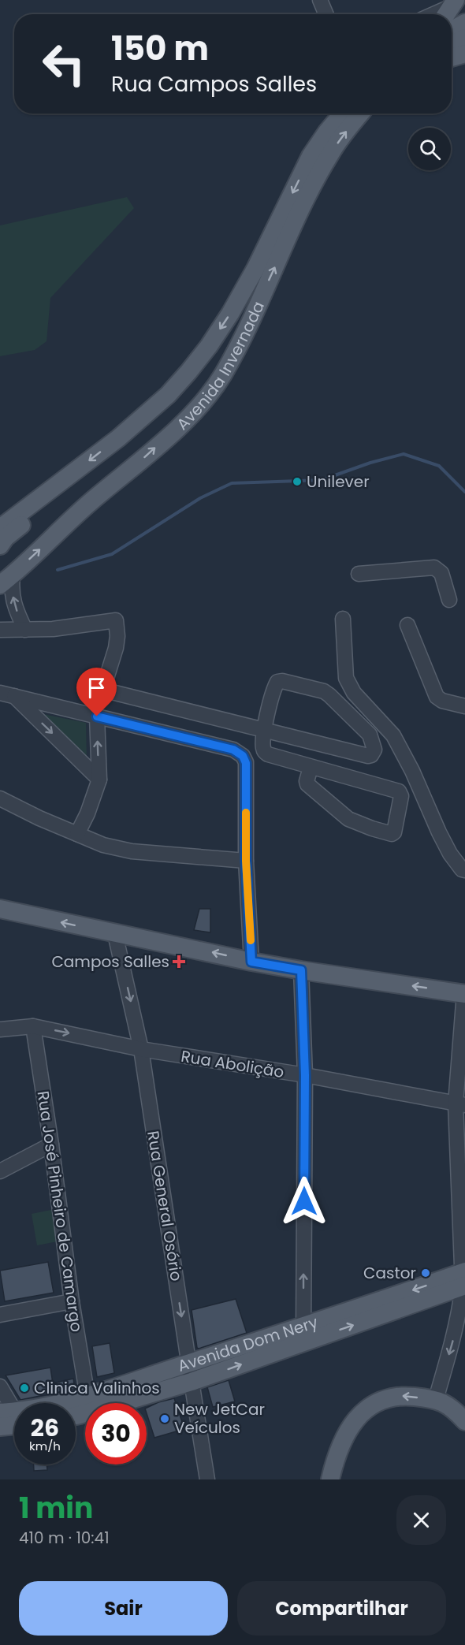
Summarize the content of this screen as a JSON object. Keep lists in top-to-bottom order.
{
  "streets": {
    "main road": ["Avenida Invernada", "Avenida Dom Nery"],
    "street": ["Rua Abolição", "Rua General Osório", "Rua José Pinheiro de Camargo"]
  },
  "crossings": [
    ["Rua Abolição", "Rua General Osório"],
    ["Rua Abolição", "Rua José Pinheiro de Camargo"],
    ["Rua General Osório", "Avenida Dom Nery"],
    ["Rua José Pinheiro de Camargo", "Avenida Dom Nery"]
  ],
  "one_way": ["Rua General Osório"],
  "places": {
    "other": [
      "Unilever",
      "Castor",
      "Clinica Valinhos",
      "New JetCar Veículos"
    ],
    "health": ["Campos Salles"]
  },
  "page": {
    "turn": ["150 m", "Rua Campos Salles"],
    "speed": "26 km/h",
    "limit": "30",
    "heading": ["1 min", "410 m · 10:41"],
    "buttons": ["Sair", "Compartilhar"]
  }
}
